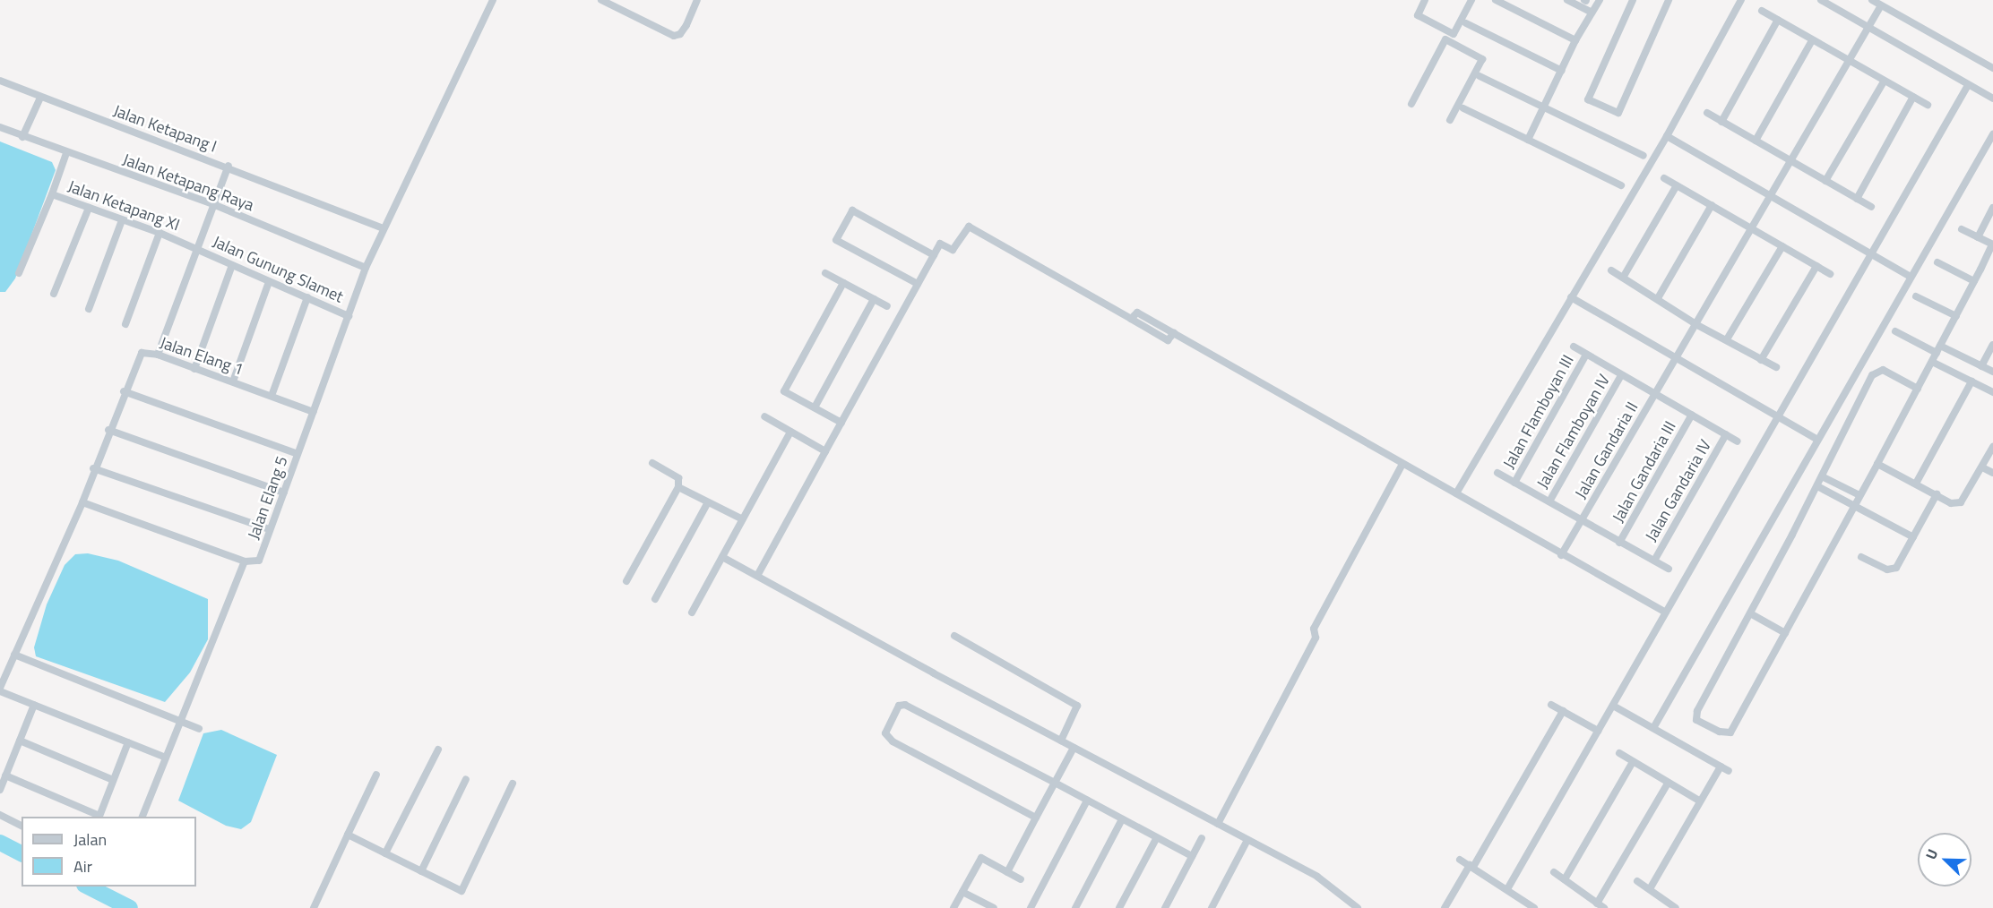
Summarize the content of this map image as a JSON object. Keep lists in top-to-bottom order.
{
  "streets": {
    "street": [
      "Jalan Ketapang I",
      "Jalan Ketapang Raya",
      "Jalan Ketapang XI",
      "Jalan Gunung Slamet",
      "Jalan Elang 1",
      "Jalan Flamboyan III",
      "Jalan Flamboyan IV",
      "Jalan Gandaria II",
      "Jalan Gandaria III",
      "Jalan Gandaria IV",
      "Jalan Elang 5"
    ]
  },
  "crossings": [
    ["Jalan Ketapang I", "Jalan Ketapang Raya"],
    ["Jalan Ketapang I", "Jalan Ketapang XI"],
    ["Jalan Ketapang I", "Jalan Gunung Slamet"],
    ["Jalan Ketapang I", "Jalan Elang 1"],
    ["Jalan Ketapang Raya", "Jalan Ketapang XI"],
    ["Jalan Ketapang Raya", "Jalan Elang 5"],
    ["Jalan Ketapang XI", "Jalan Gunung Slamet"],
    ["Jalan Gunung Slamet", "Jalan Elang 5"],
    ["Jalan Elang 1", "Jalan Elang 5"]
  ],
  "legend": ["Jalan", "Air"],
  "north": "top left"
}
